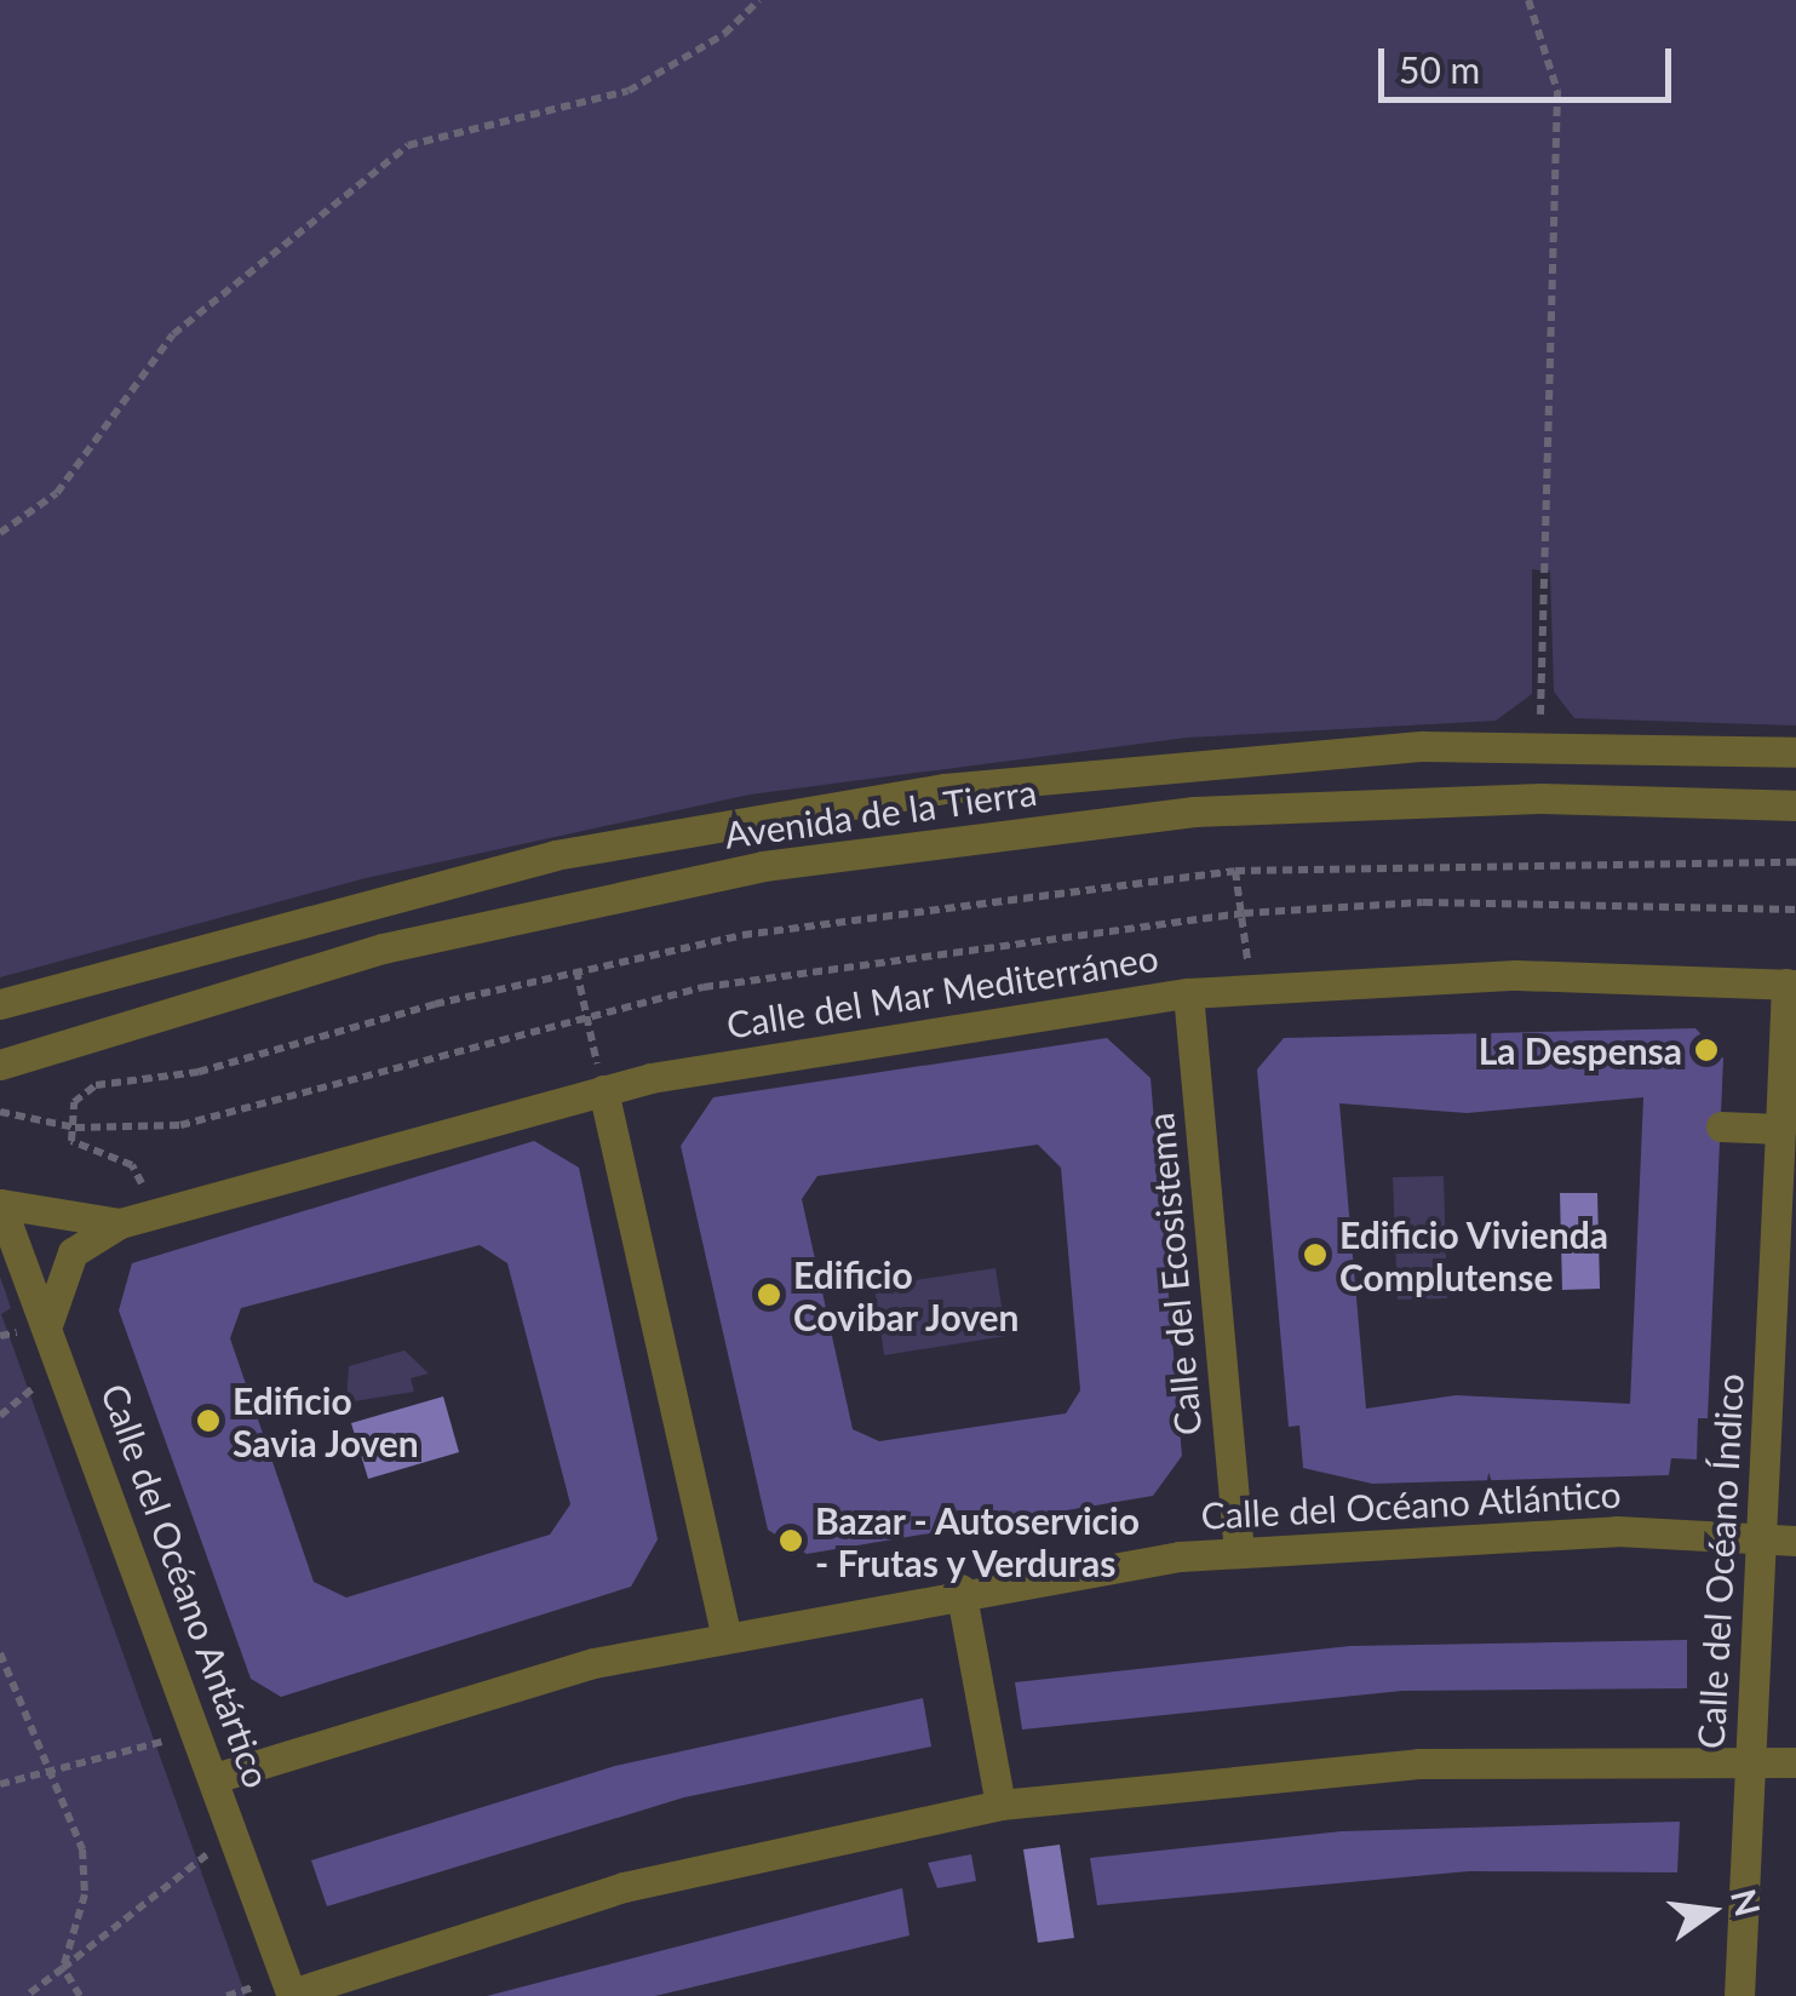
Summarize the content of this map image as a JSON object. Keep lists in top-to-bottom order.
{
  "streets": {
    "street": [
      "Avenida de la Tierra",
      "Calle del Mar Mediterráneo",
      "Calle del Ecosistema",
      "Calle del Océano Atlántico",
      "Calle del Océano Índico",
      "Calle del Océano Antártico"
    ]
  },
  "crossings": [
    ["Calle del Mar Mediterráneo", "Calle del Ecosistema"],
    ["Calle del Mar Mediterráneo", "Calle del Océano Índico"],
    ["Calle del Mar Mediterráneo", "Calle del Océano Antártico"],
    ["Calle del Ecosistema", "Calle del Océano Atlántico"],
    ["Calle del Océano Atlántico", "Calle del Océano Índico"],
    ["Calle del Océano Atlántico", "Calle del Océano Antártico"]
  ],
  "places": [
    "La Despensa",
    "Edificio Vivienda Complutense",
    "Edificio Covibar Joven",
    "Edificio Savia Joven",
    "Bazar - Autoservicio - Frutas y Verduras"
  ],
  "scale_bar": "50 m",
  "north": "right"
}
